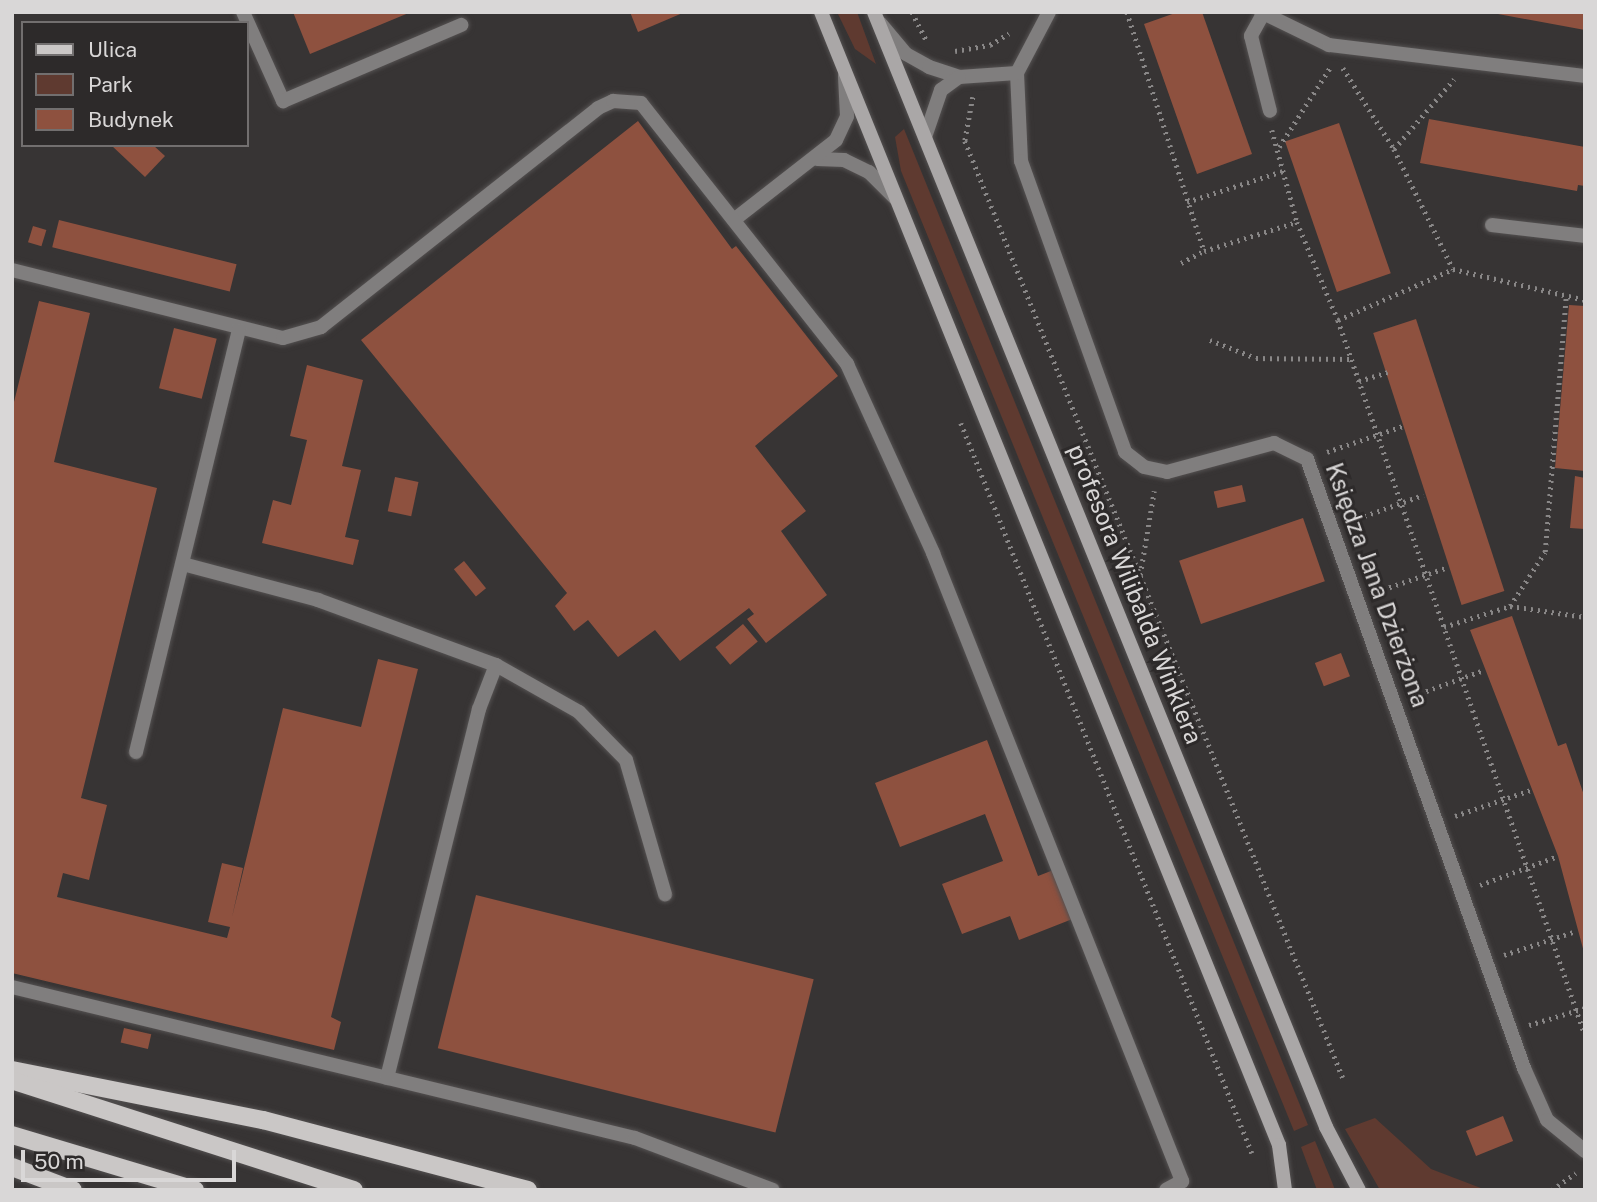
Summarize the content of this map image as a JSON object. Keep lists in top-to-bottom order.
{
  "streets": {
    "main road": ["profesora Wilibalda Winklera"],
    "street": ["Księdza Jana Dzierżona"]
  },
  "legend": ["Ulica", "Park", "Budynek"],
  "scale_bar": "50 m"
}
